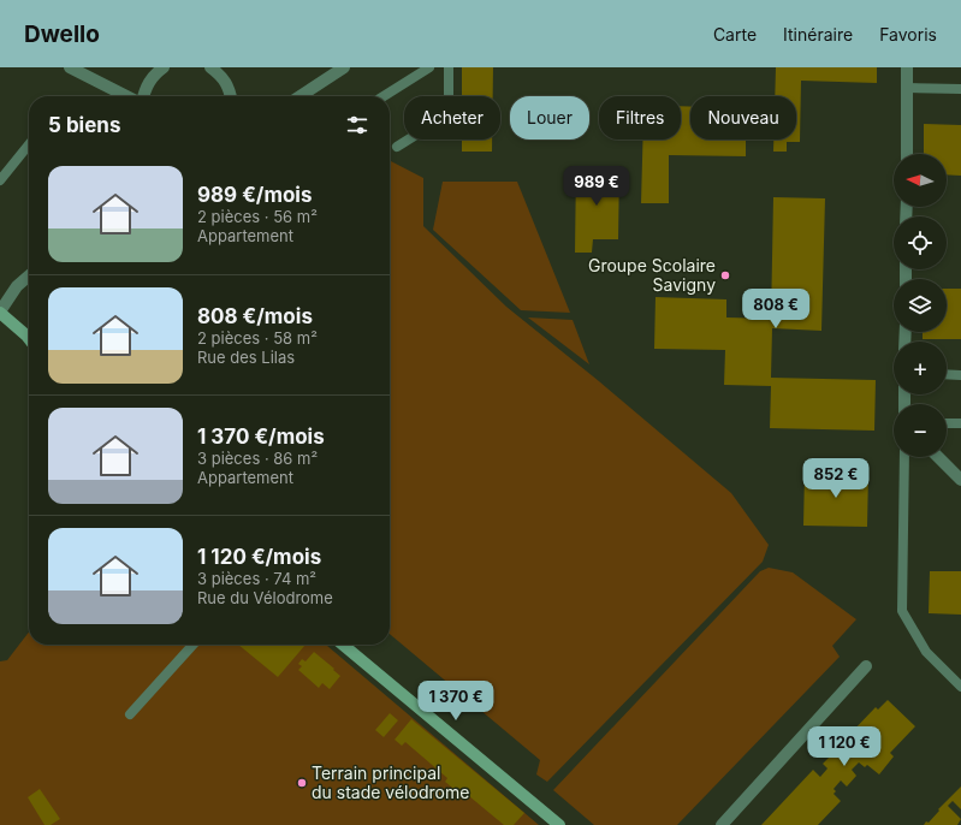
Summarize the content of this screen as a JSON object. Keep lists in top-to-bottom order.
{
  "places": ["Groupe Scolaire Savigny", "Terrain principal du stade vélodrome"],
  "north": "left",
  "page": {
    "header": "Dwello",
    "nav": ["Carte", "Itinéraire", "Favoris"],
    "chip": [
      "Acheter",
      "Louer",
      "Filtres",
      "Nouveau"
    ],
    "heading": "5 biens",
    "map_buttons": ["+", "−"],
    "list": [
      {
        "name": "989 €/mois",
        "note": "2 pièces · 56 m² · Appartement"
      },
      {
        "name": "808 €/mois",
        "note": "2 pièces · 58 m² · Rue des Lilas"
      },
      {
        "name": "1 370 €/mois",
        "note": "3 pièces · 86 m² · Appartement"
      },
      {
        "name": "1 120 €/mois",
        "note": "3 pièces · 74 m² · Rue du Vélodrome"
      }
    ],
    "price": [
      "989 €",
      "808 €",
      "852 €",
      "1 370 €",
      "1 120 €"
    ]
  }
}
